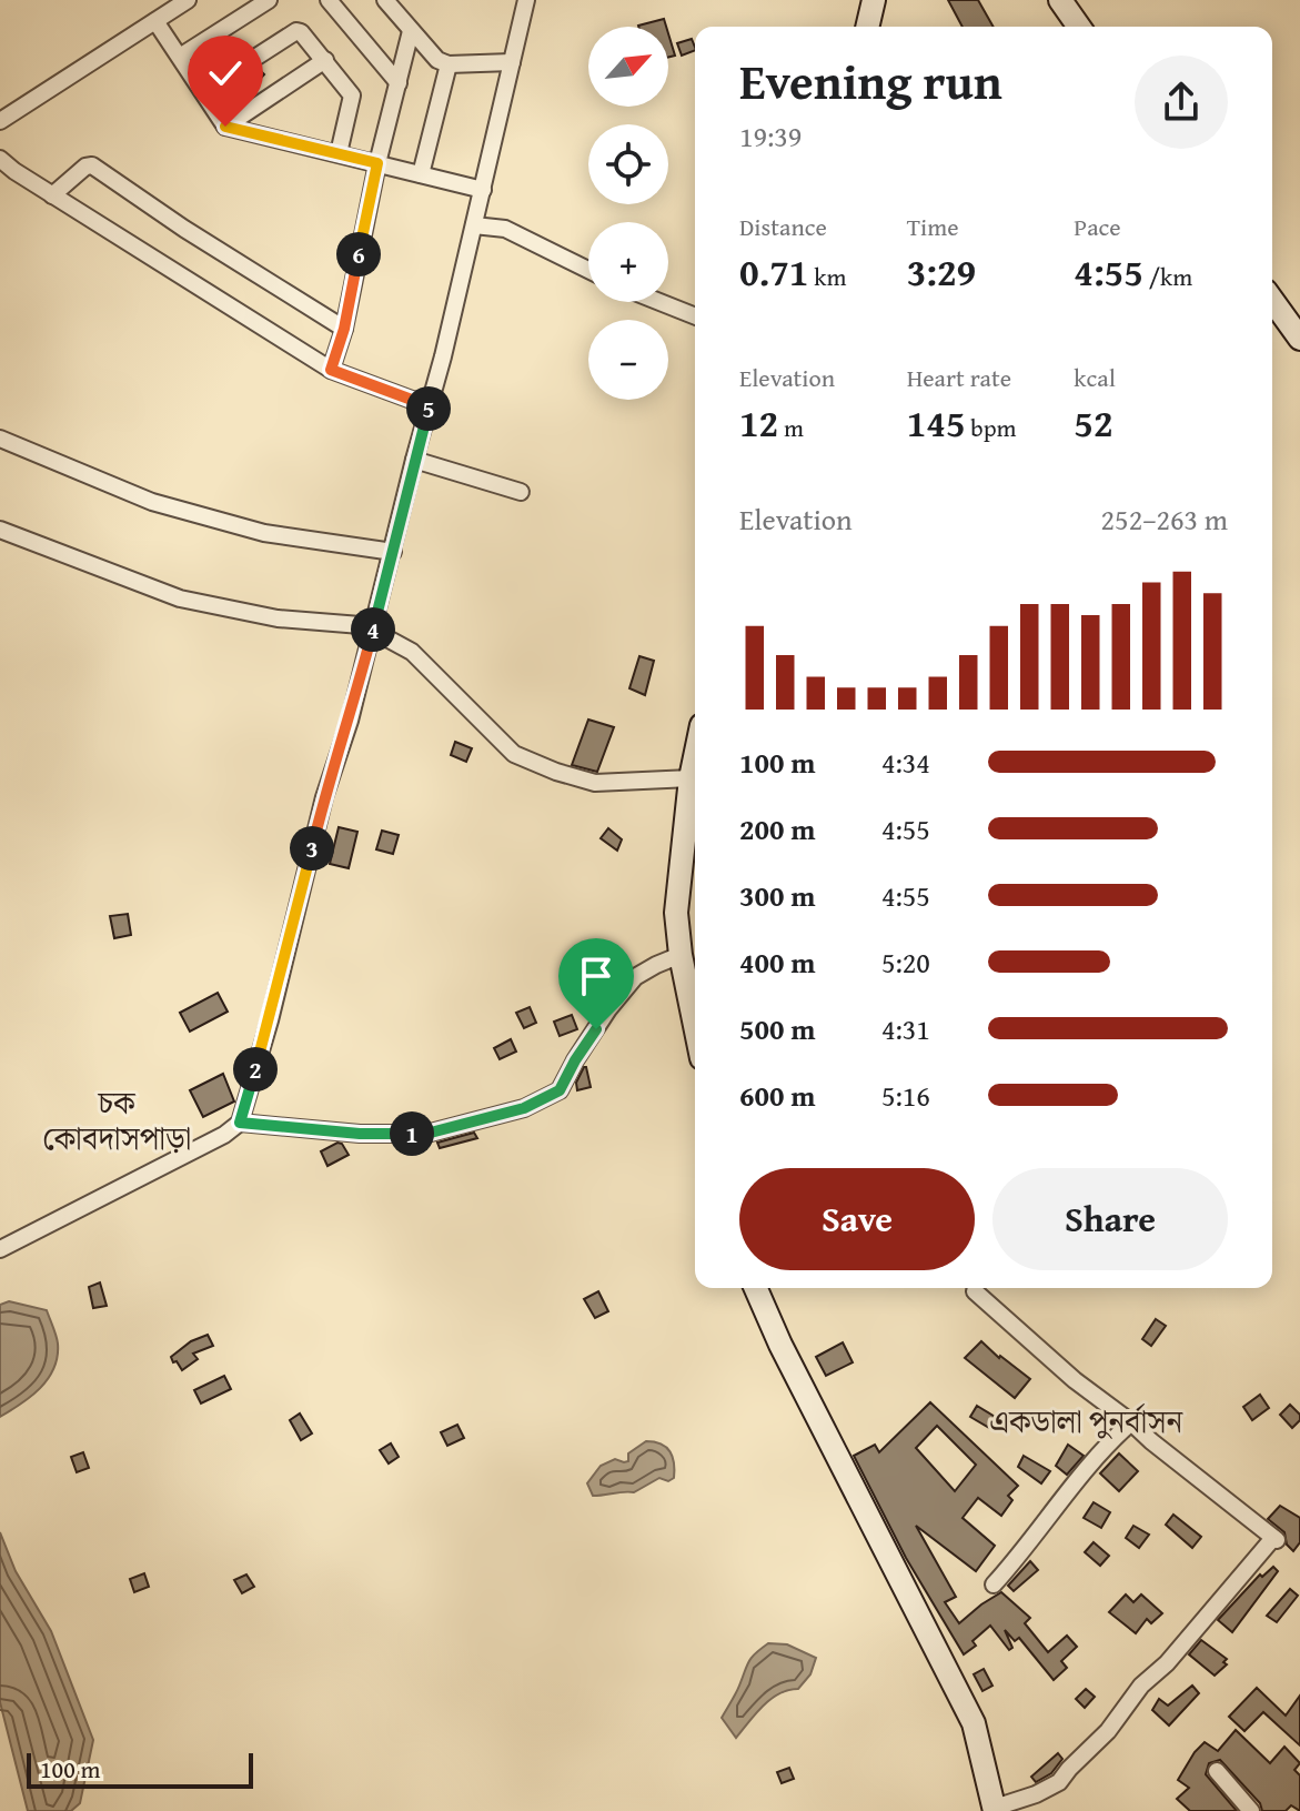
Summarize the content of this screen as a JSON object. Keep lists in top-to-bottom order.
{
  "districts": ["চক কোবদাসপাড়া", "একডালা পুনর্বাসন"],
  "scale_bar": "100 m",
  "north": "top right",
  "page": {
    "map_buttons": ["+", "−"],
    "heading": ["Evening run", "19:39"],
    "stats": [
      ["Distance", "0.71 km"],
      ["Time", "3:29"],
      ["Pace", "4:55 /km"],
      ["Elevation", "12 m"],
      ["Heart rate", "145 bpm"],
      ["kcal", "52"]
    ],
    "pins": [
      "6",
      "5",
      "4",
      "3",
      "2",
      "1"
    ],
    "chart": ["Elevation", "252–263 m"],
    "list": [
      {
        "name": "100 m",
        "note": "4:34"
      },
      {
        "name": "200 m",
        "note": "4:55"
      },
      {
        "name": "300 m",
        "note": "4:55"
      },
      {
        "name": "400 m",
        "note": "5:20"
      },
      {
        "name": "500 m",
        "note": "4:31"
      },
      {
        "name": "600 m",
        "note": "5:16"
      }
    ],
    "buttons": ["Save", "Share"],
    "scale": "100 m"
  }
}
